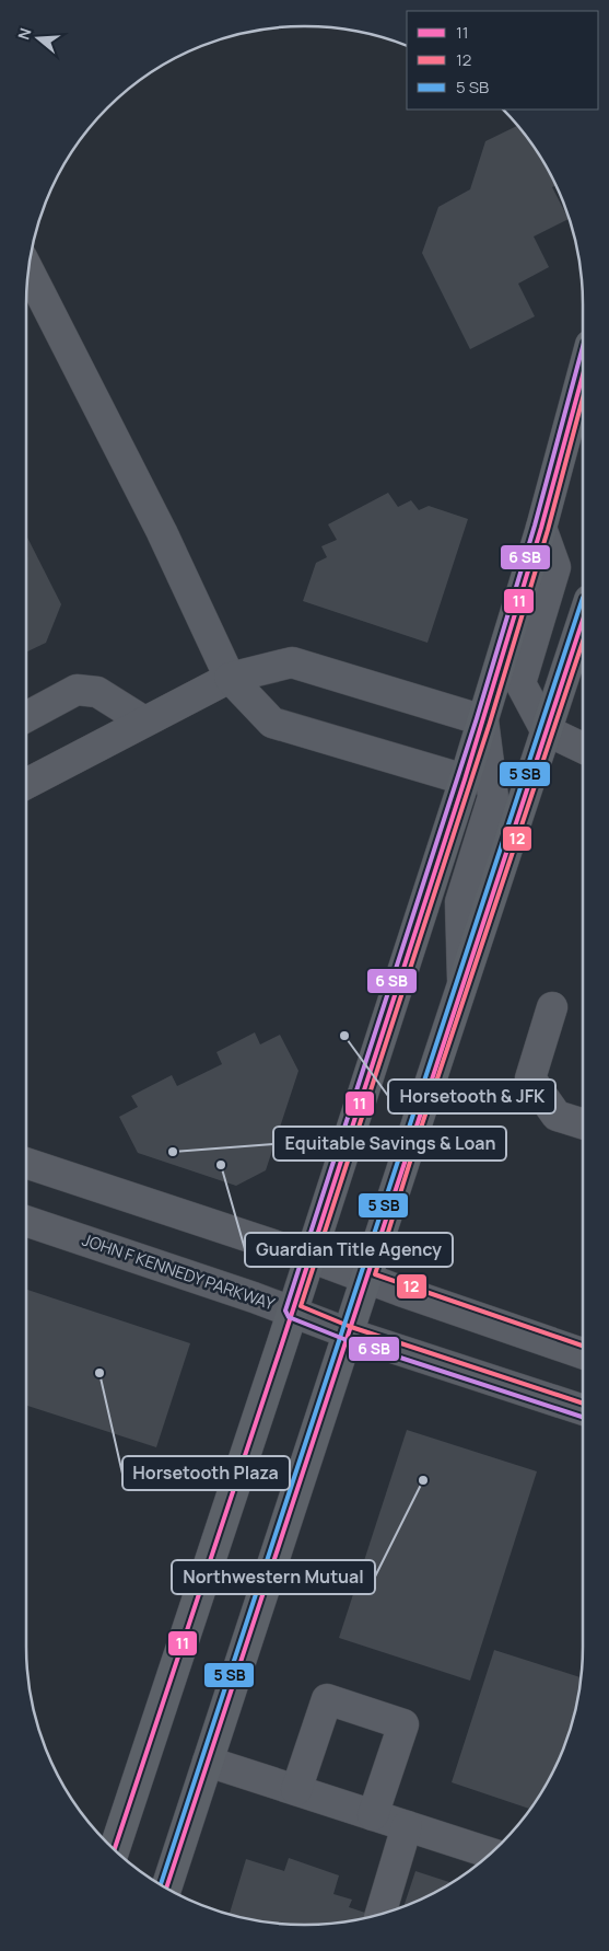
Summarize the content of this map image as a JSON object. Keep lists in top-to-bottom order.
{
  "streets": {
    "street": ["JOHN F KENNEDY PARKWAY"]
  },
  "places": [
    "Horsetooth & JFK",
    "Equitable Savings & Loan",
    "Guardian Title Agency",
    "Horsetooth Plaza",
    "Northwestern Mutual"
  ],
  "lines": ["transit line 11", "transit line 12"],
  "legend": ["11", "12", "5 SB"],
  "north": "left"
}
